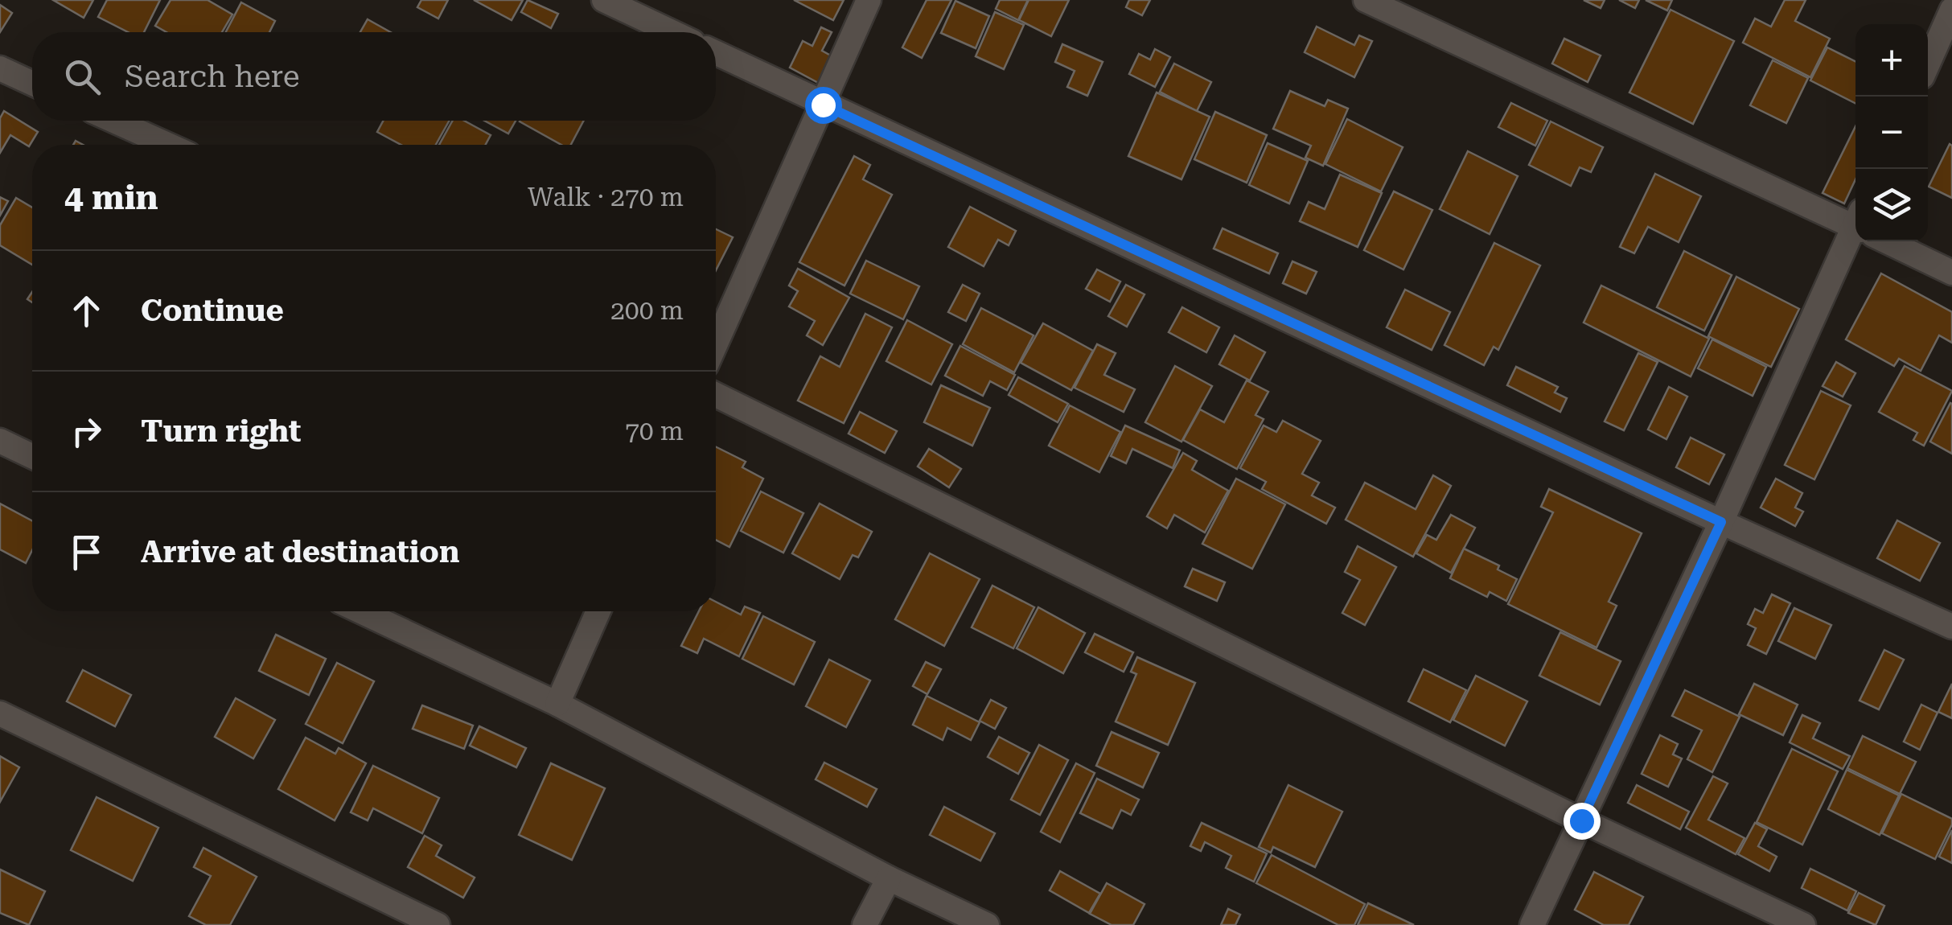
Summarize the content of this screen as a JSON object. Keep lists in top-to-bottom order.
{
  "page": {
    "map_buttons": ["+", "−"],
    "search": "Search here",
    "heading": ["4 min", "Walk · 270 m"],
    "list": [
      ["Continue", "200 m"],
      ["Turn right", "70 m"],
      "Arrive at destination"
    ]
  }
}
